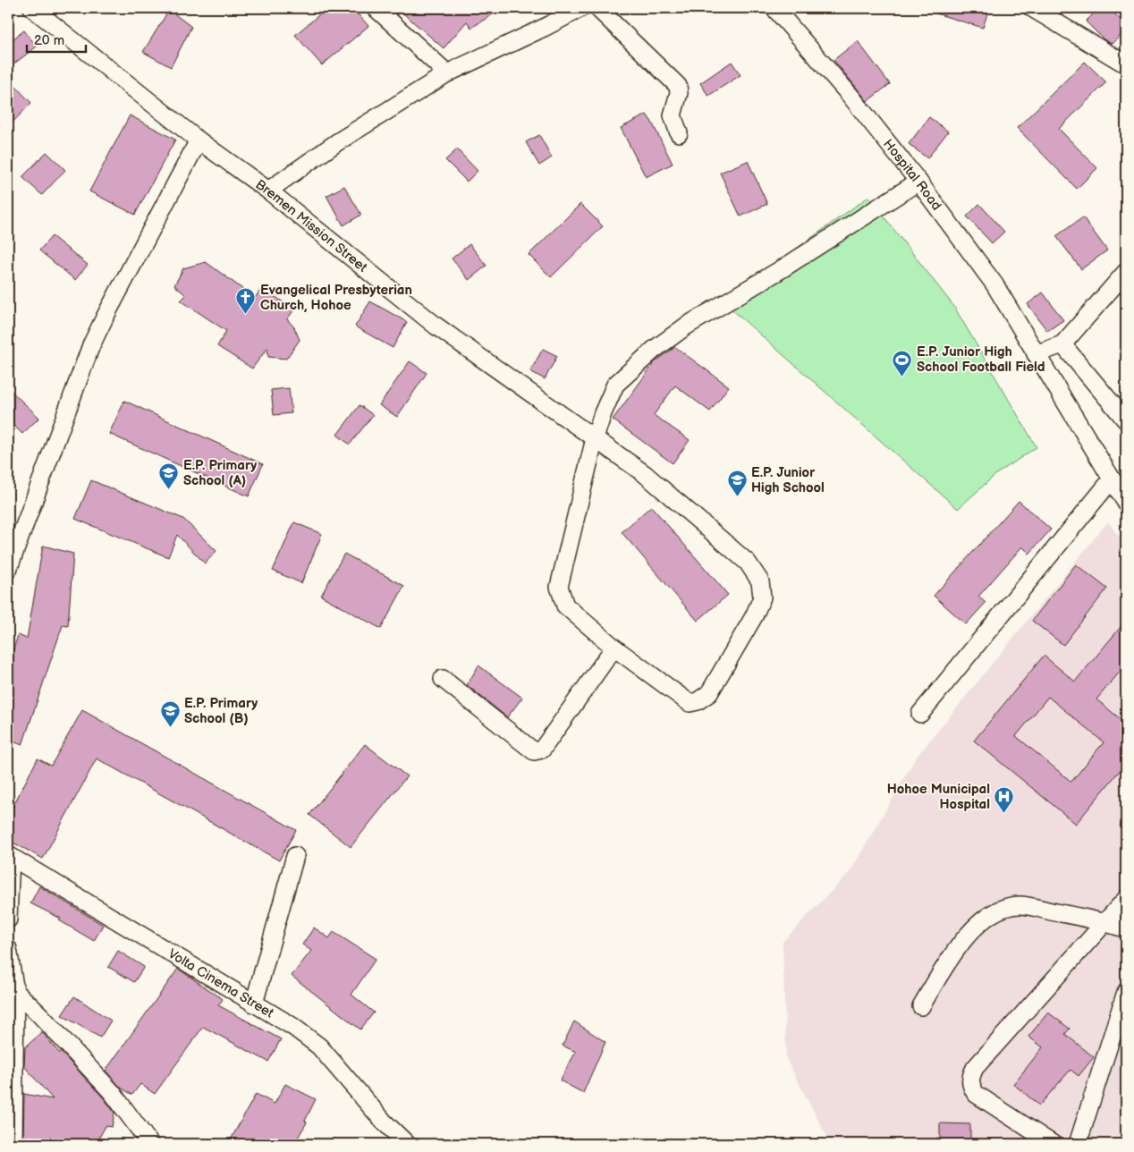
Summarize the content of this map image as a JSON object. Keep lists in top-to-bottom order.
{
  "streets": {
    "street": ["Hospital Road", "Bremen Mission Street", "Volta Cinema Street"]
  },
  "crossings": [
    ["Hospital Road", "Bremen Mission Street"]
  ],
  "places": {
    "church": ["Evangelical Presbyterian Church, Hohoe"],
    "sports": ["E.P. Junior High School Football Field"],
    "school or university": ["E.P. Primary School (A)", "E.P. Junior High School", "E.P. Primary School (B)"],
    "hospital": ["Hohoe Municipal Hospital"]
  },
  "scale_bar": "20 m"
}
